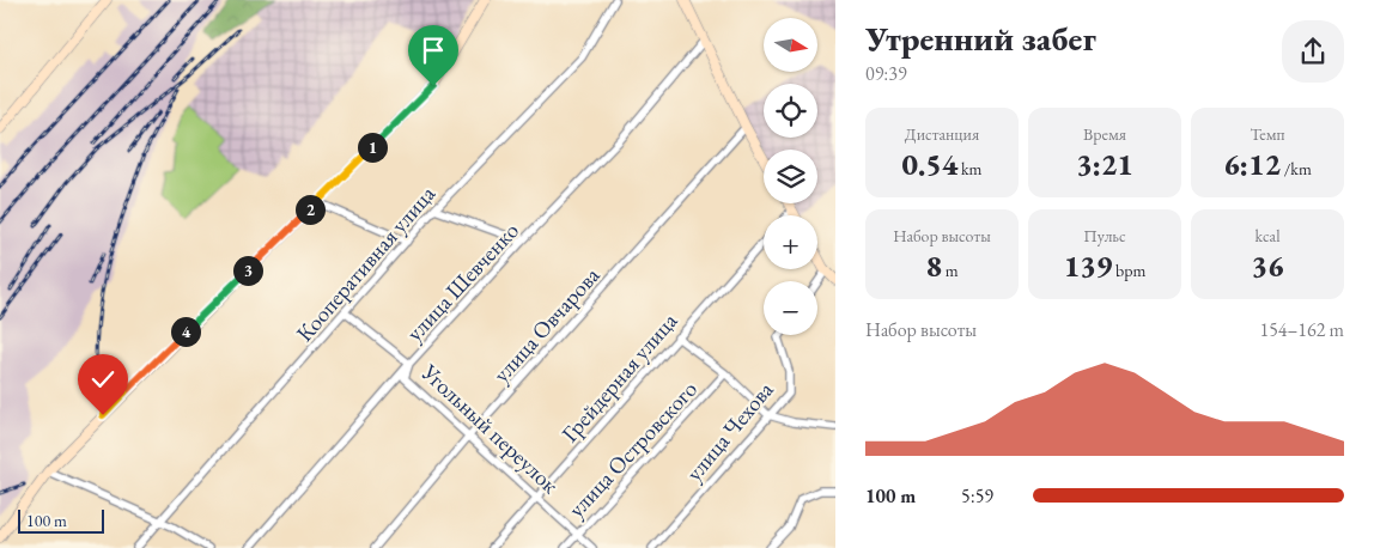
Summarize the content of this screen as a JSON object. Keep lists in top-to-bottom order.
{
  "streets": {
    "street": [
      "Кооперативная улица",
      "улица Шевченко",
      "улица Овчарова",
      "Грейдерная улица",
      "Угольный переулок",
      "улица Чехова",
      "улица Островского"
    ]
  },
  "crossings": [
    ["Кооперативная улица", "Угольный переулок"],
    ["улица Шевченко", "Угольный переулок"],
    ["улица Овчарова", "Угольный переулок"],
    ["Грейдерная улица", "Угольный переулок"],
    ["Угольный переулок", "улица Островского"]
  ],
  "scale_bar": "100 m",
  "north": "right",
  "page": {
    "heading": ["Утренний забег", "09:39"],
    "map_buttons": ["+", "−"],
    "stats": [
      ["Дистанция", "0.54 km"],
      ["Время", "3:21"],
      ["Темп", "6:12 /km"],
      ["Набор высоты", "8 m"],
      ["Пульс", "139 bpm"],
      ["kcal", "36"]
    ],
    "pins": [
      "1",
      "2",
      "3",
      "4"
    ],
    "chart": ["Набор высоты", "154–162 m"],
    "list": [
      {
        "name": "100 m",
        "note": "5:59"
      }
    ],
    "scale": "100 m"
  }
}
